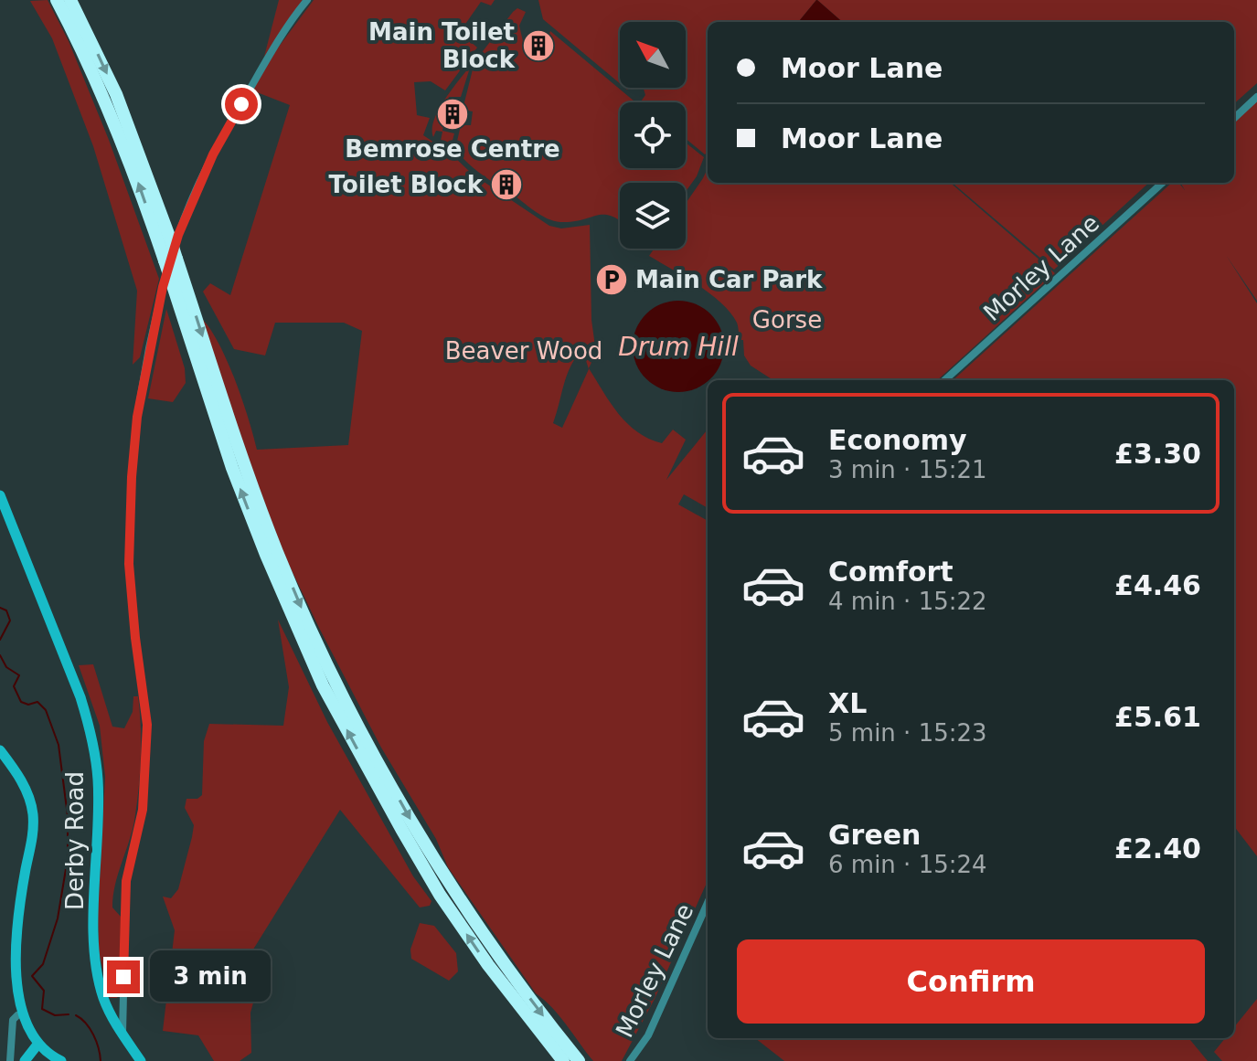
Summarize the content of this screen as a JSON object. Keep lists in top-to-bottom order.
{
  "streets": {
    "main road": ["Derby Road"],
    "street": ["Morley Lane"]
  },
  "water": ["Drum Hill"],
  "parks": ["Gorse", "Beaver Wood"],
  "places": {
    "building": ["Main Toilet Block", "Bemrose Centre", "Toilet Block"],
    "parking": ["Main Car Park"]
  },
  "north": "top left",
  "page": {
    "banner": ["Moor Lane", "Moor Lane"],
    "list": [
      {
        "name": "Economy",
        "note": "3 min · 15:21",
        "value": "£3.30"
      },
      {
        "name": "Comfort",
        "note": "4 min · 15:22",
        "value": "£4.46"
      },
      {
        "name": "XL",
        "note": "5 min · 15:23",
        "value": "£5.61"
      },
      {
        "name": "Green",
        "note": "6 min · 15:24",
        "value": "£2.40"
      }
    ],
    "buttons": "Confirm",
    "bubble": "3 min"
  }
}
